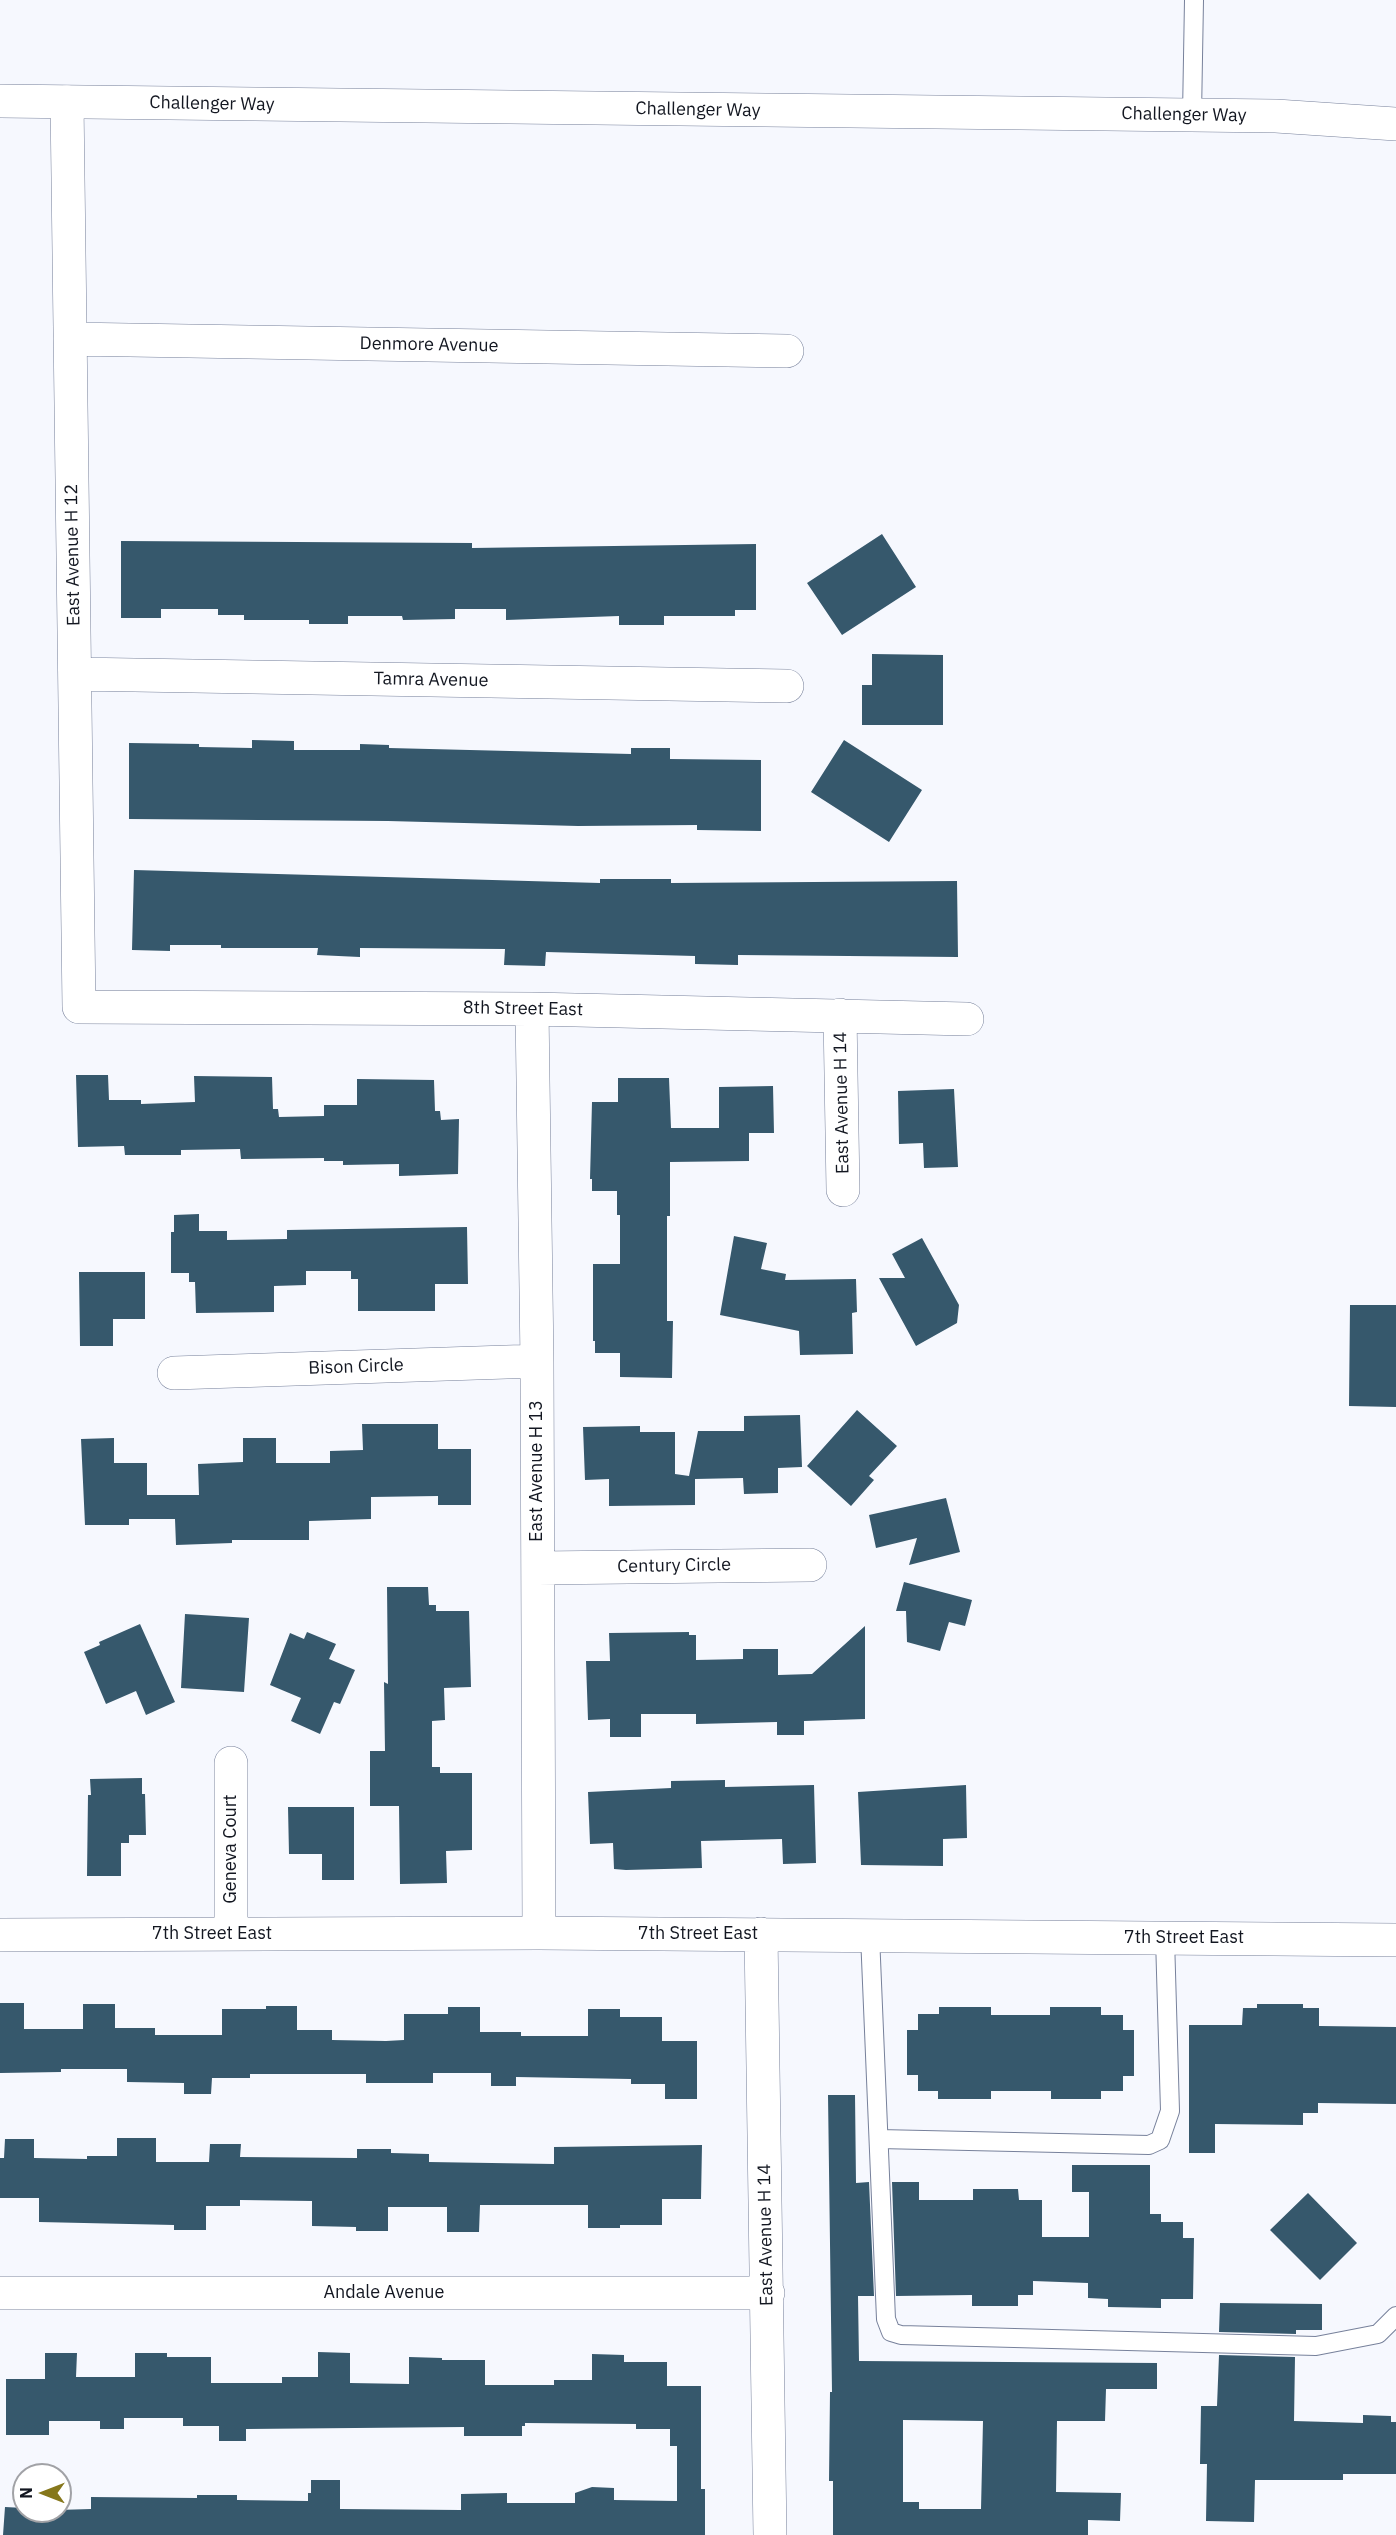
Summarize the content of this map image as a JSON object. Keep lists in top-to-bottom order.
{
  "streets": {
    "street": [
      "Challenger Way",
      "Denmore Avenue",
      "East Avenue H 12",
      "Tamra Avenue",
      "8th Street East",
      "East Avenue H 14",
      "Bison Circle",
      "East Avenue H 13",
      "Century Circle",
      "Geneva Court",
      "7th Street East",
      "Andale Avenue"
    ]
  },
  "crossings": [
    ["Challenger Way", "East Avenue H 12"],
    ["Denmore Avenue", "East Avenue H 12"],
    ["East Avenue H 12", "Tamra Avenue"],
    ["East Avenue H 12", "8th Street East"],
    ["8th Street East", "East Avenue H 14"],
    ["8th Street East", "East Avenue H 13"],
    ["East Avenue H 14", "7th Street East"],
    ["East Avenue H 14", "Andale Avenue"],
    ["Bison Circle", "East Avenue H 13"],
    ["East Avenue H 13", "Century Circle"],
    ["East Avenue H 13", "7th Street East"],
    ["Geneva Court", "7th Street East"]
  ],
  "north": "left"
}
